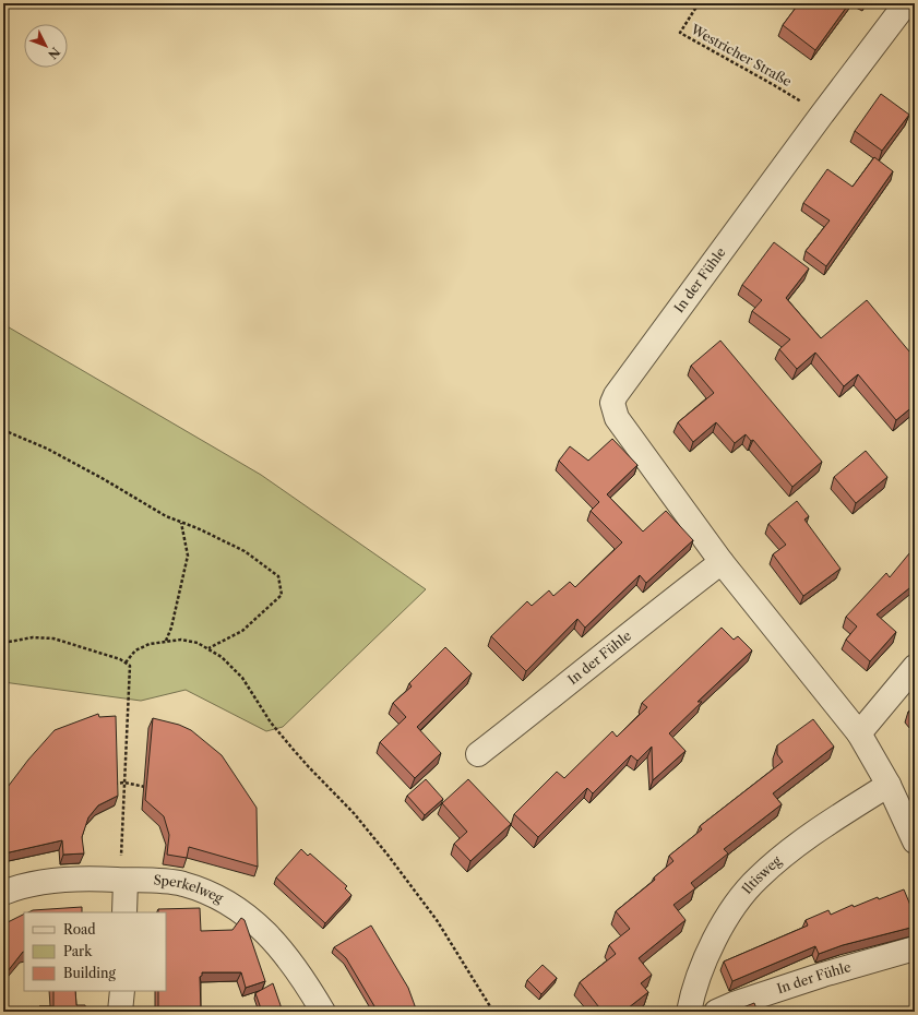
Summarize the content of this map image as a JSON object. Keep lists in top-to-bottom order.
{
  "streets": {
    "street": ["In der Fühle", "Iltisweg", "Sperkelweg"],
    "path": ["Westricher Straße"]
  },
  "crossings": [
    ["Westricher Straße", "In der Fühle"],
    ["In der Fühle", "Iltisweg"]
  ],
  "legend": ["Road", "Park", "Building"],
  "north": "bottom right"
}
